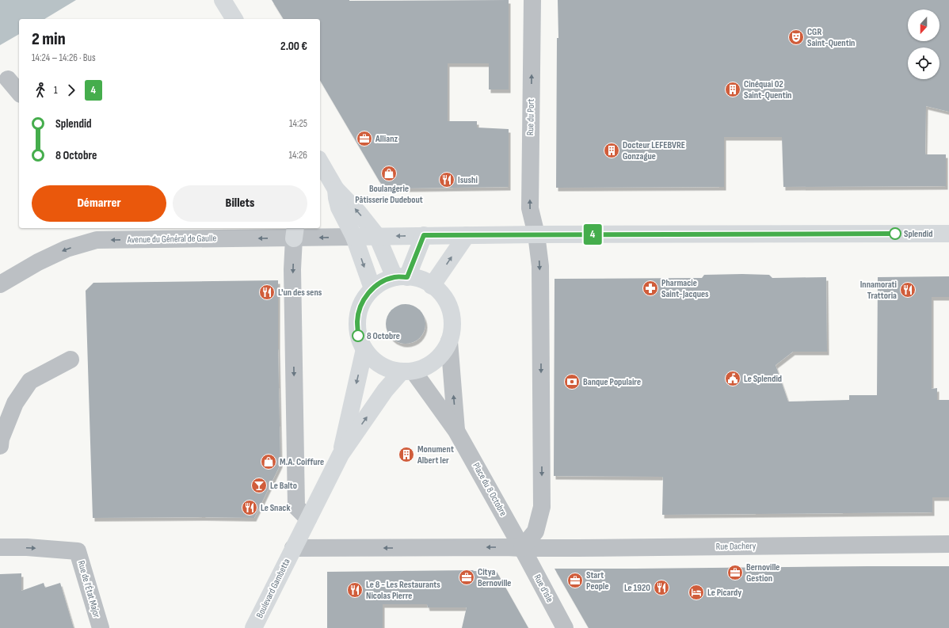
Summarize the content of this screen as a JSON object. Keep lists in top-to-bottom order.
{
  "streets": {
    "main road": ["Place du 8 Octobre", "Boulevard Gambetta"],
    "street": [
      "Rue du Port",
      "Avenue du Général de Gaulle",
      "Rue Dachery",
      "Rue d'Isle",
      "Rue de l'État Major"
    ]
  },
  "crossings": [
    ["Rue du Port", "Place du 8 Octobre"],
    ["Rue du Port", "Rue Dachery"],
    ["Rue du Port", "Rue d'Isle"],
    ["Place du 8 Octobre", "Rue Dachery"],
    ["Place du 8 Octobre", "Boulevard Gambetta"],
    ["Place du 8 Octobre", "Rue d'Isle"],
    ["Rue Dachery", "Boulevard Gambetta"],
    ["Rue Dachery", "Rue d'Isle"]
  ],
  "one_way": ["Avenue du Général de Gaulle", "Rue de l'État Major"],
  "places": {
    "theatre": ["CGR Saint-Quentin"],
    "building": ["Cinéquai 02 Saint-Quentin", "Docteur LEFEBVRE Gonzague", "Monument Albert Ier"],
    "office": [
      "Allianz",
      "Bernoville Gestion",
      "Citya Bernoville",
      "Start People"
    ],
    "shop": ["Boulangerie Pâtisserie Dudebout", "M.A. Coiffure"],
    "restaurant": [
      "Isushi",
      "Innamorati Trattoria",
      "L'un des sens",
      "Le Snack",
      "Le 1920",
      "Le 8 - Les Restaurants Nicolas Pierre"
    ],
    "other": ["Splendid", "8 Octobre"],
    "pharmacy": ["Pharmacie Saint-Jacques"],
    "public building": ["Le Splendid"],
    "bank": ["Banque Populaire"],
    "bar": ["Le Balto"],
    "hotel": ["Le Picardy"]
  },
  "lines": ["bus line 4"],
  "north": "bottom",
  "page": {
    "on_map": "4",
    "heading": ["2 min", "14:24 – 14:26 · Bus", "2.00 €"],
    "legs": ["1", "4"],
    "list": [
      {
        "name": "Splendid",
        "value": "14:25"
      },
      {
        "name": "8 Octobre",
        "value": "14:26"
      }
    ],
    "buttons": ["Démarrer", "Billets"]
  }
}
